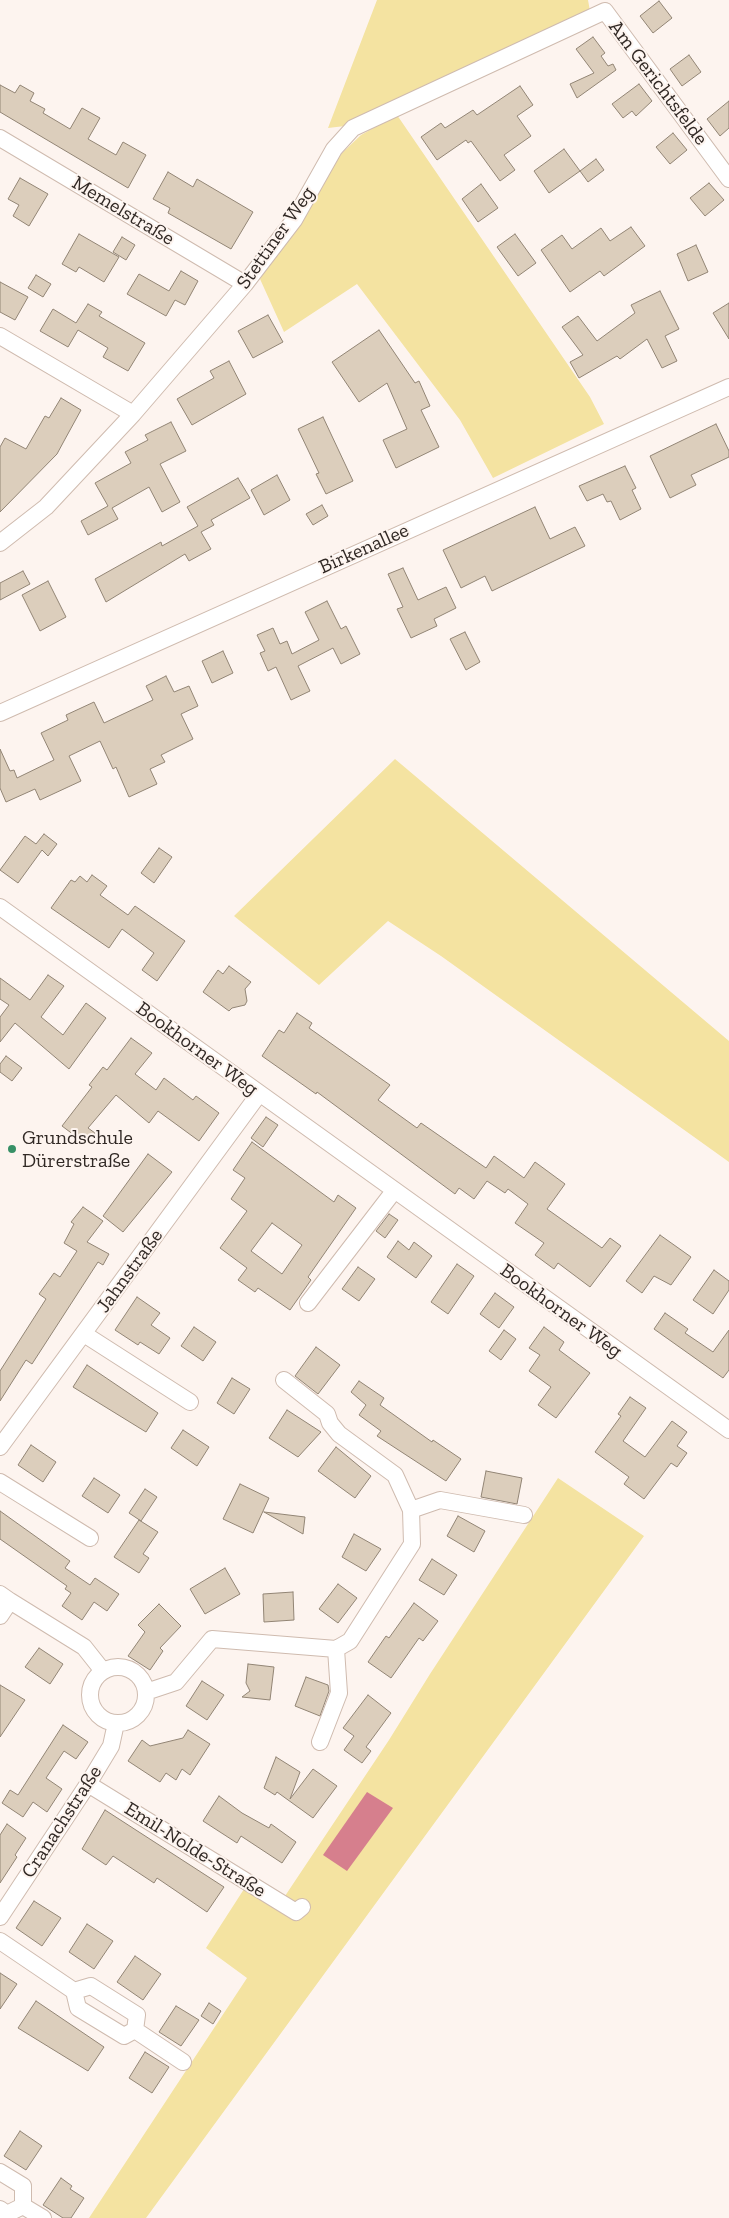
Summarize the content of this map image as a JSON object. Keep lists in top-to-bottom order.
{
  "streets": {
    "street": [
      "Am Gerichtsfelde",
      "Memelstraße",
      "Stettiner Weg",
      "Birkenallee",
      "Bookhorner Weg",
      "Jahnstraße",
      "Cranachstraße",
      "Emil-Nolde-Straße"
    ]
  },
  "crossings": [
    ["Am Gerichtsfelde", "Stettiner Weg"],
    ["Memelstraße", "Stettiner Weg"],
    ["Bookhorner Weg", "Jahnstraße"],
    ["Cranachstraße", "Emil-Nolde-Straße"]
  ],
  "places": ["Grundschule Dürerstraße"]
}
